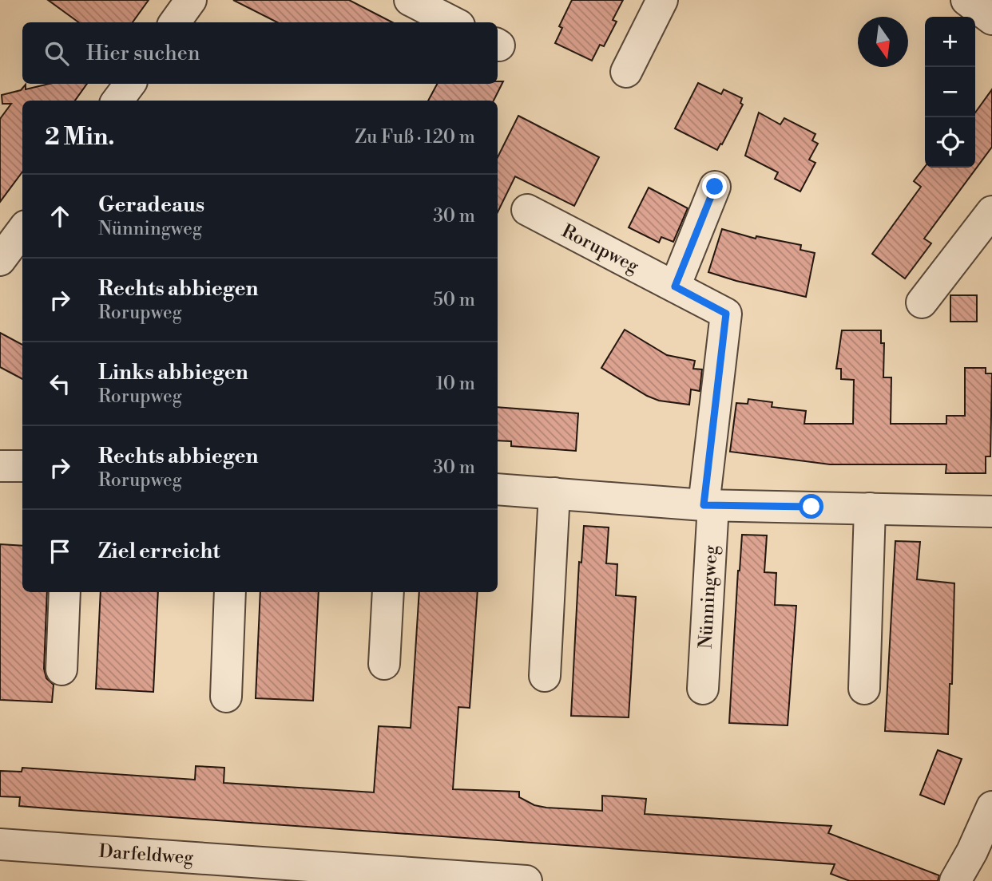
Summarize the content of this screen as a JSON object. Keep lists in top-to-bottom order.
{
  "streets": {
    "street": ["Rorupweg", "Nünningweg", "Darfeldweg"]
  },
  "crossings": [
    ["Rorupweg", "Nünningweg"]
  ],
  "north": "bottom",
  "page": {
    "map_buttons": ["+", "−"],
    "search": "Hier suchen",
    "heading": ["2 Min.", "Zu Fuß · 120 m"],
    "list": [
      ["Geradeaus", "Nünningweg", "30 m"],
      ["Rechts abbiegen", "Rorupweg", "50 m"],
      ["Links abbiegen", "Rorupweg", "10 m"],
      ["Rechts abbiegen", "Rorupweg", "30 m"],
      "Ziel erreicht"
    ]
  }
}
